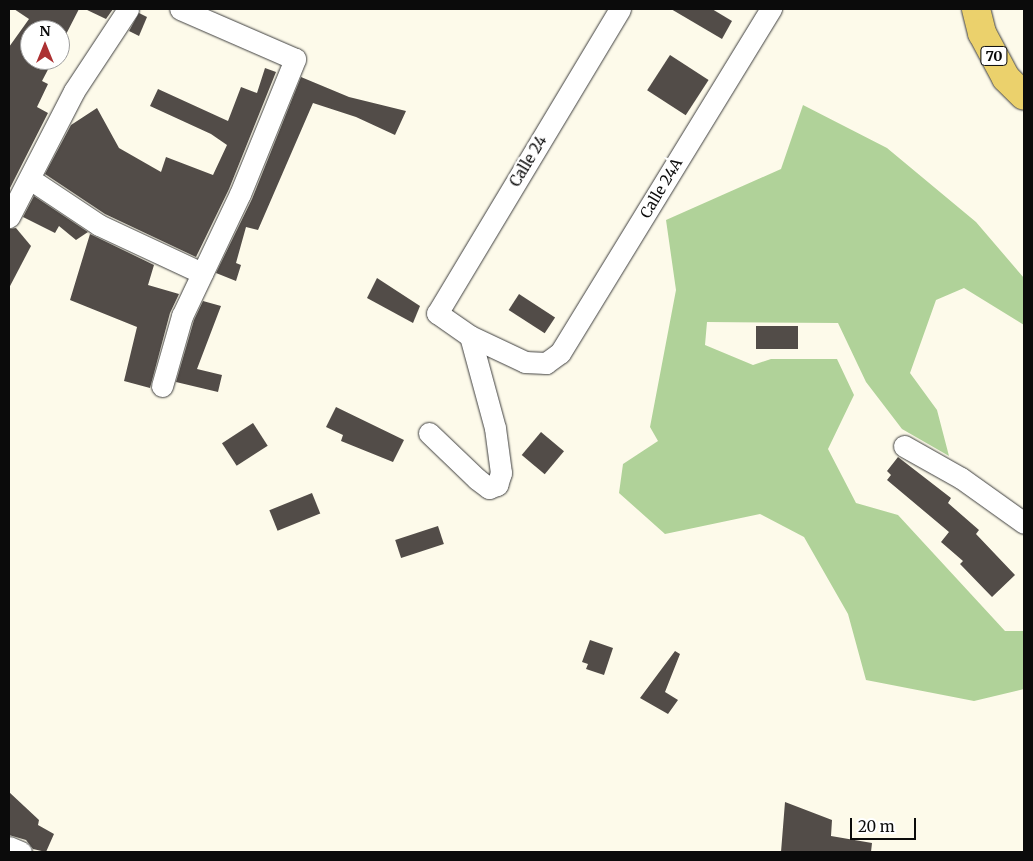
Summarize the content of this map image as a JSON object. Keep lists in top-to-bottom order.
{
  "streets": {
    "main road": ["70"],
    "street": ["Calle 24", "Calle 24A"]
  },
  "crossings": [
    ["Calle 24", "Calle 24A"]
  ],
  "scale_bar": "20 m",
  "north": "top"
}
